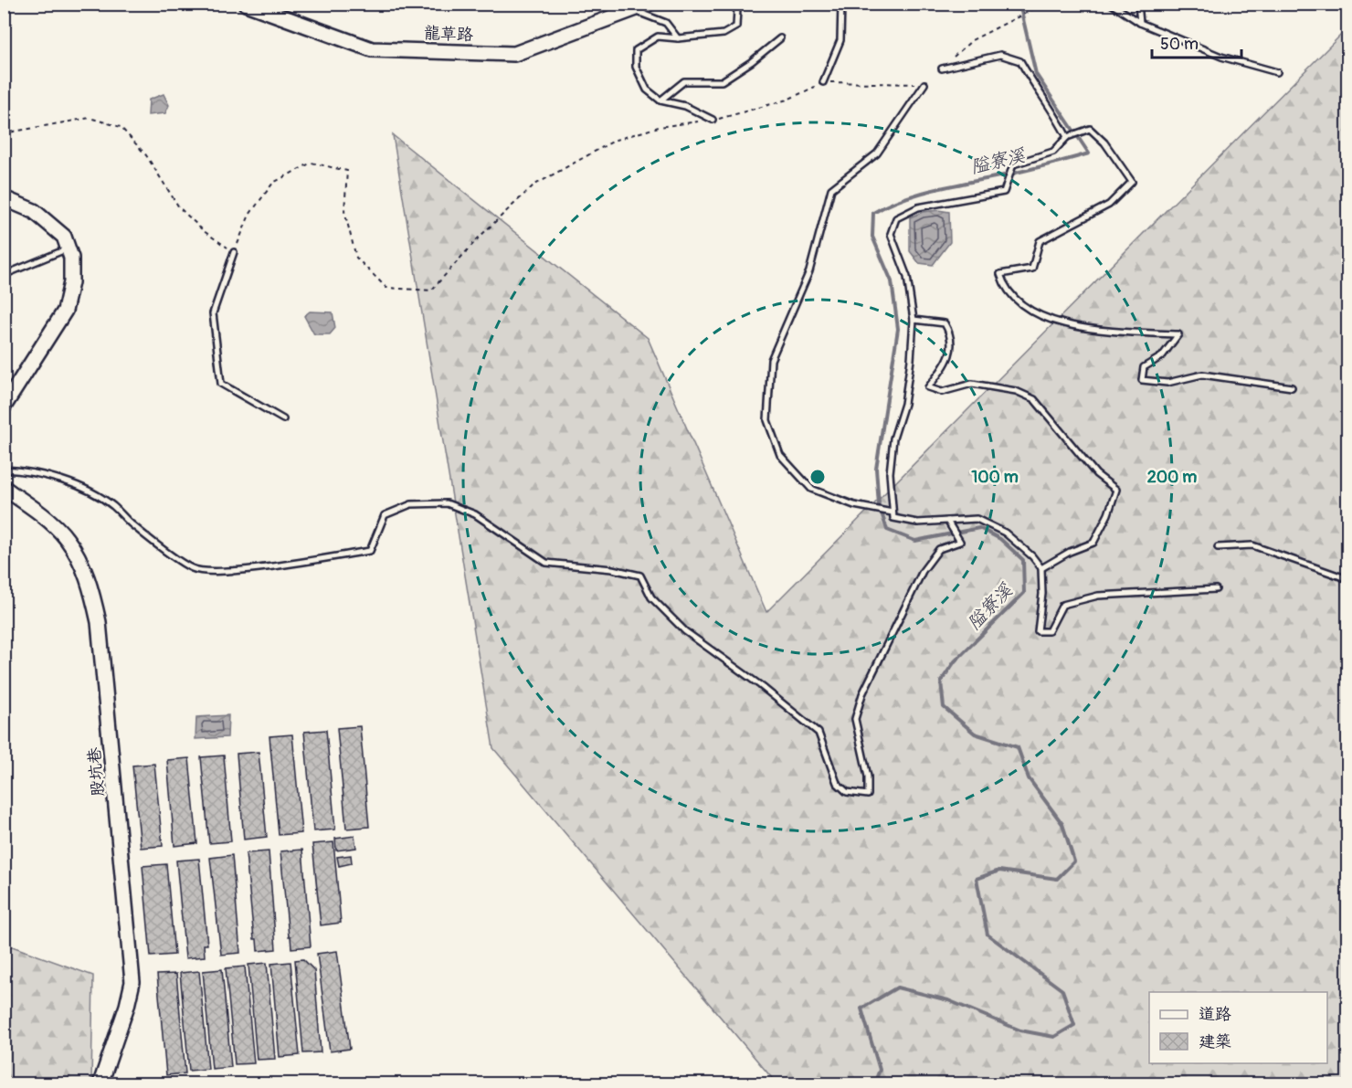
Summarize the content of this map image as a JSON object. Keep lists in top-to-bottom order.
{
  "streets": {
    "street": ["龍草路", "股坑巷"]
  },
  "water": ["隘寮溪"],
  "legend": ["道路", "建築"],
  "scale_bar": "50 m",
  "rings": ["100 m", "200 m"]
}
